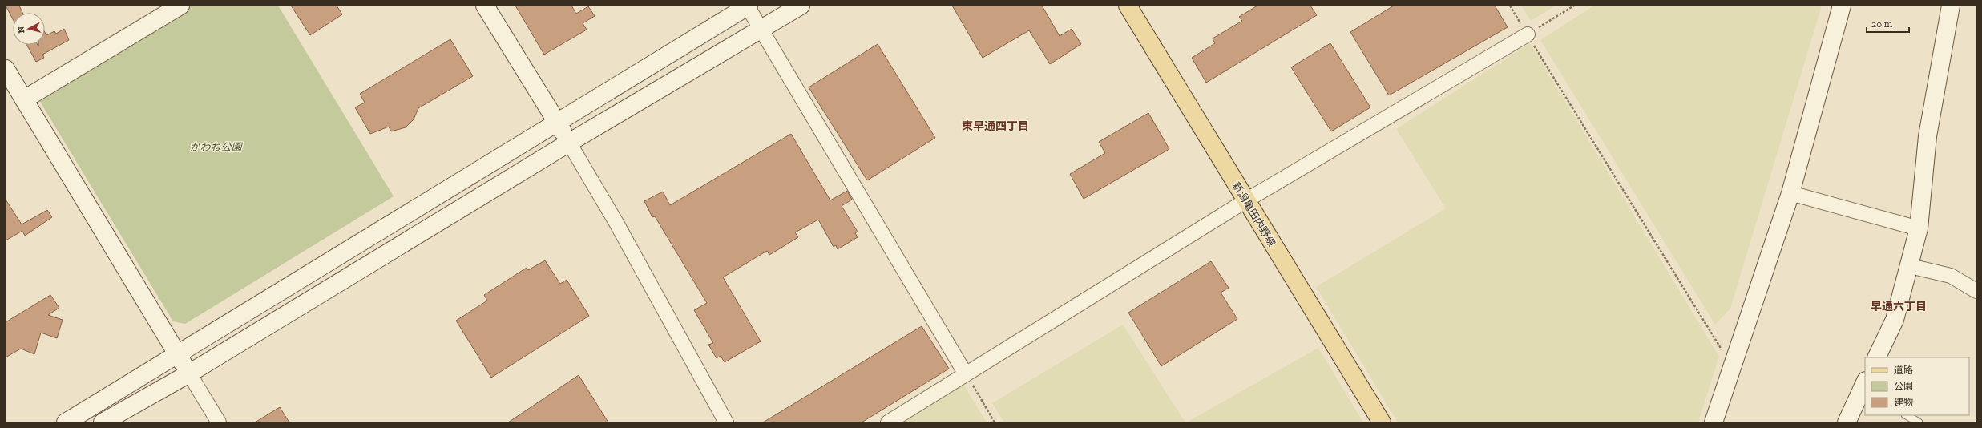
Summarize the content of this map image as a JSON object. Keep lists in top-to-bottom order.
{
  "streets": {
    "main road": ["新潟亀田内野線"]
  },
  "districts": ["東早通四丁目", "早通六丁目"],
  "parks": ["かわね公園"],
  "legend": ["道路", "公園", "建物"],
  "scale_bar": "20 m",
  "north": "left"
}
